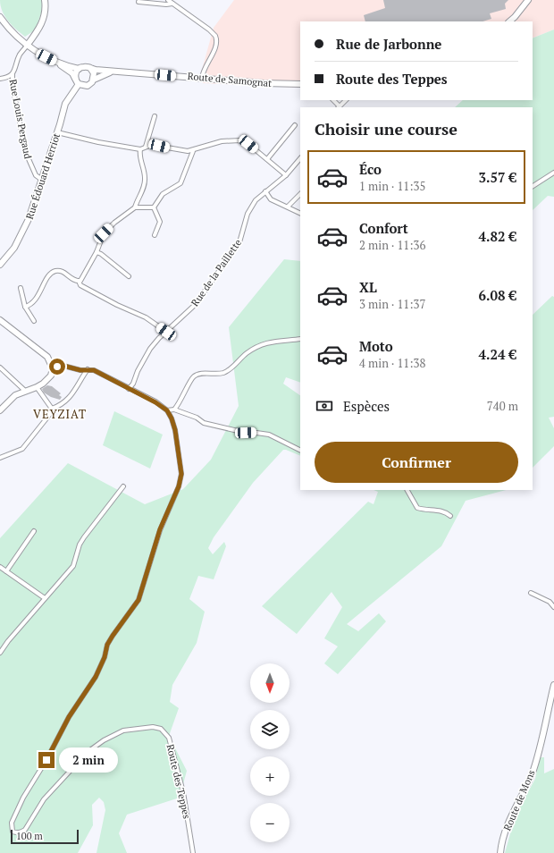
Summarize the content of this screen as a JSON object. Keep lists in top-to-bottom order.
{
  "streets": {
    "street": [
      "Route de Samognat",
      "Rue Louis Pergaud",
      "Rue Édouard Herriot",
      "Rue de la Paillette",
      "Route des Teppes",
      "Route de Mons"
    ]
  },
  "crossings": [
    ["Route de Samognat", "Rue Édouard Herriot"],
    ["Rue Louis Pergaud", "Rue Édouard Herriot"]
  ],
  "districts": ["VEYZIAT"],
  "scale_bar": "100 m",
  "north": "bottom",
  "page": {
    "banner": ["Rue de Jarbonne", "Route des Teppes"],
    "heading": "Choisir une course",
    "list": [
      {
        "name": "Éco",
        "note": "1 min · 11:35",
        "value": "3.57 €"
      },
      {
        "name": "Confort",
        "note": "2 min · 11:36",
        "value": "4.82 €"
      },
      {
        "name": "XL",
        "note": "3 min · 11:37",
        "value": "6.08 €"
      },
      {
        "name": "Moto",
        "note": "4 min · 11:38",
        "value": "4.24 €"
      }
    ],
    "pay": ["Espèces", "740 m"],
    "buttons": "Confirmer",
    "map_buttons": ["+", "−"],
    "bubble": "2 min",
    "scale": "100 m"
  }
}
